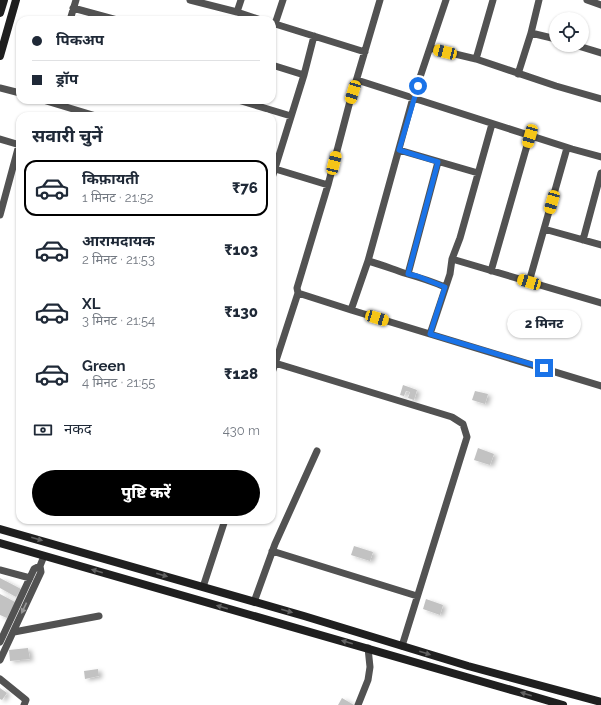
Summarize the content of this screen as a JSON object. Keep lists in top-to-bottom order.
{
  "page": {
    "banner": ["पिकअप", "ड्रॉप"],
    "heading": "सवारी चुनें",
    "list": [
      {
        "name": "किफ़ायती",
        "note": "1 मिनट · 21:52",
        "value": "₹76"
      },
      {
        "name": "आरामदायक",
        "note": "2 मिनट · 21:53",
        "value": "₹103"
      },
      {
        "name": "XL",
        "note": "3 मिनट · 21:54",
        "value": "₹130"
      },
      {
        "name": "Green",
        "note": "4 मिनट · 21:55",
        "value": "₹128"
      }
    ],
    "bubble": "2 मिनट",
    "pay": ["नकद", "430 m"],
    "buttons": "पुष्टि करें"
  }
}
